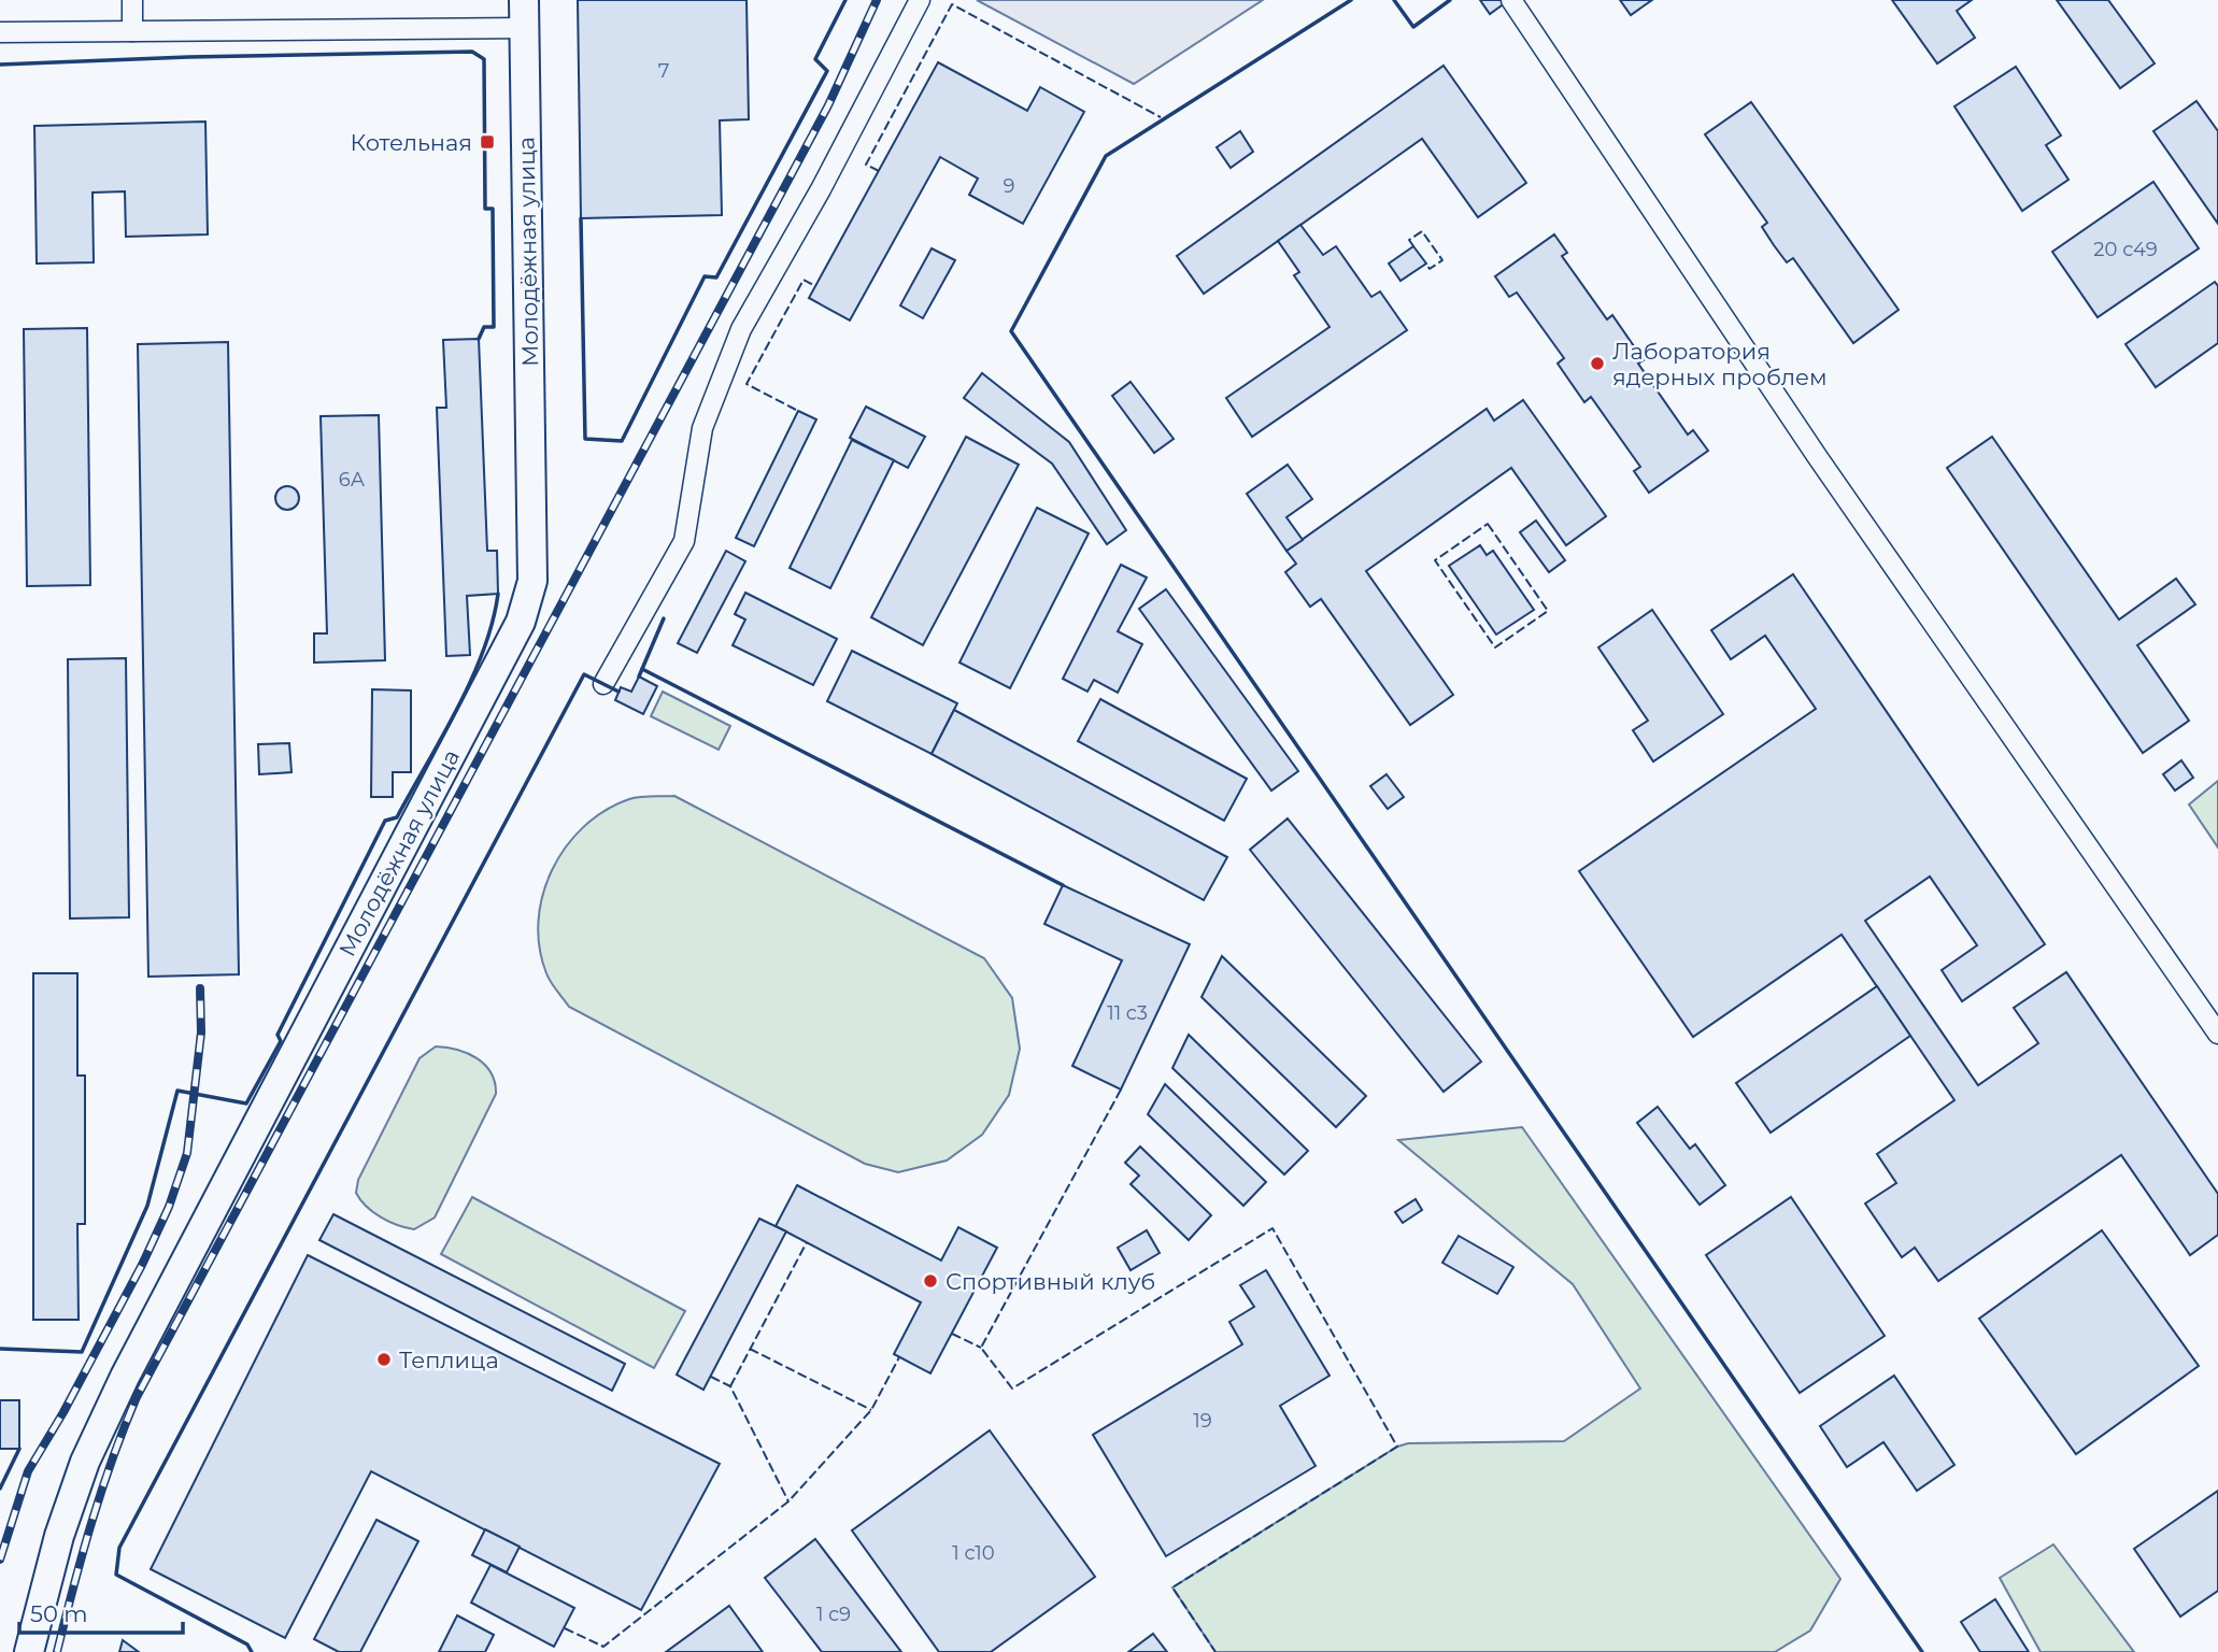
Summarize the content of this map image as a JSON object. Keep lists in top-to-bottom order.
{
  "streets": {
    "main road": ["Молодёжная улица"]
  },
  "places": {
    "transit": ["Котельная"],
    "other": ["Лаборатория ядерных проблем", "Спортивный клуб", "Теплица"]
  },
  "house_numbers": [
    "7",
    "9",
    "20 с49",
    "6А",
    "11 с3",
    "19",
    "1 с10",
    "1 с9"
  ],
  "scale_bar": "50 m"
}
